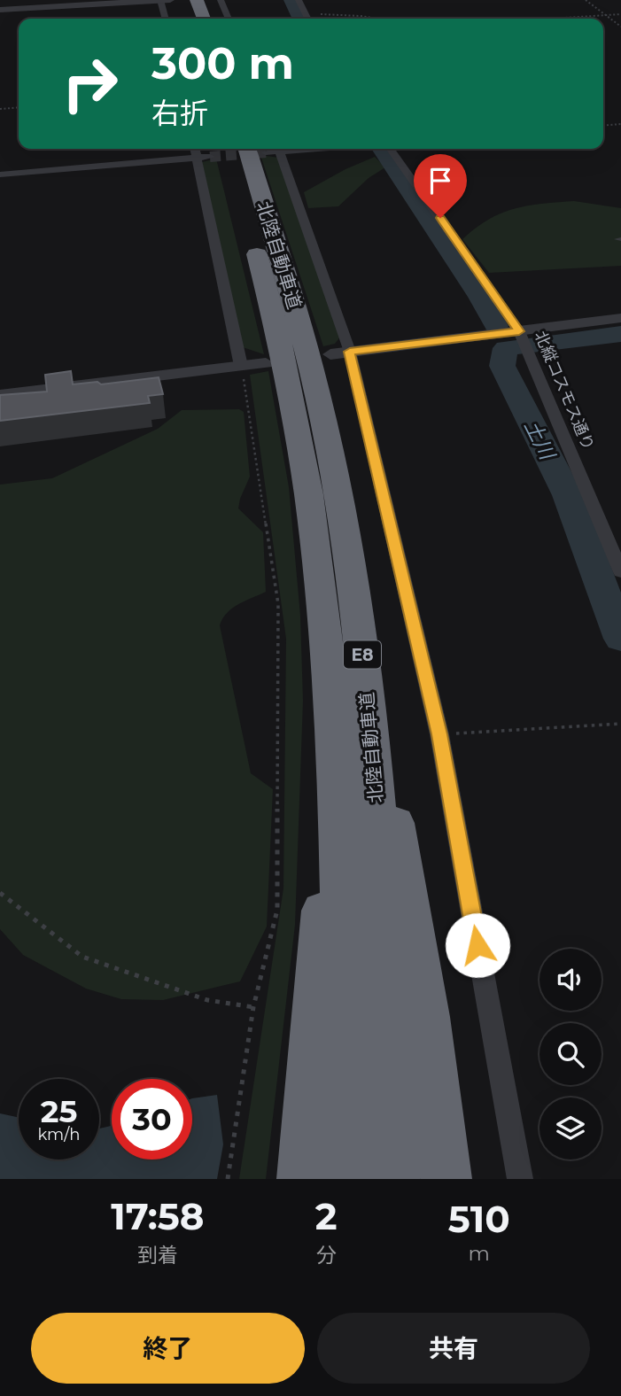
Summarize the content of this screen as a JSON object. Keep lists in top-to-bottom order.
{
  "streets": {
    "highway": ["北陸自動車道", "E8"],
    "street": ["北縦コスモス通り"]
  },
  "water": ["土川"],
  "page": {
    "turn": ["300 m", "右折"],
    "speed": "25 km/h",
    "limit": "30",
    "eta": [
      "17:58",
      "到着",
      "2",
      "分",
      "510",
      "m"
    ],
    "buttons": ["終了", "共有"]
  }
}
